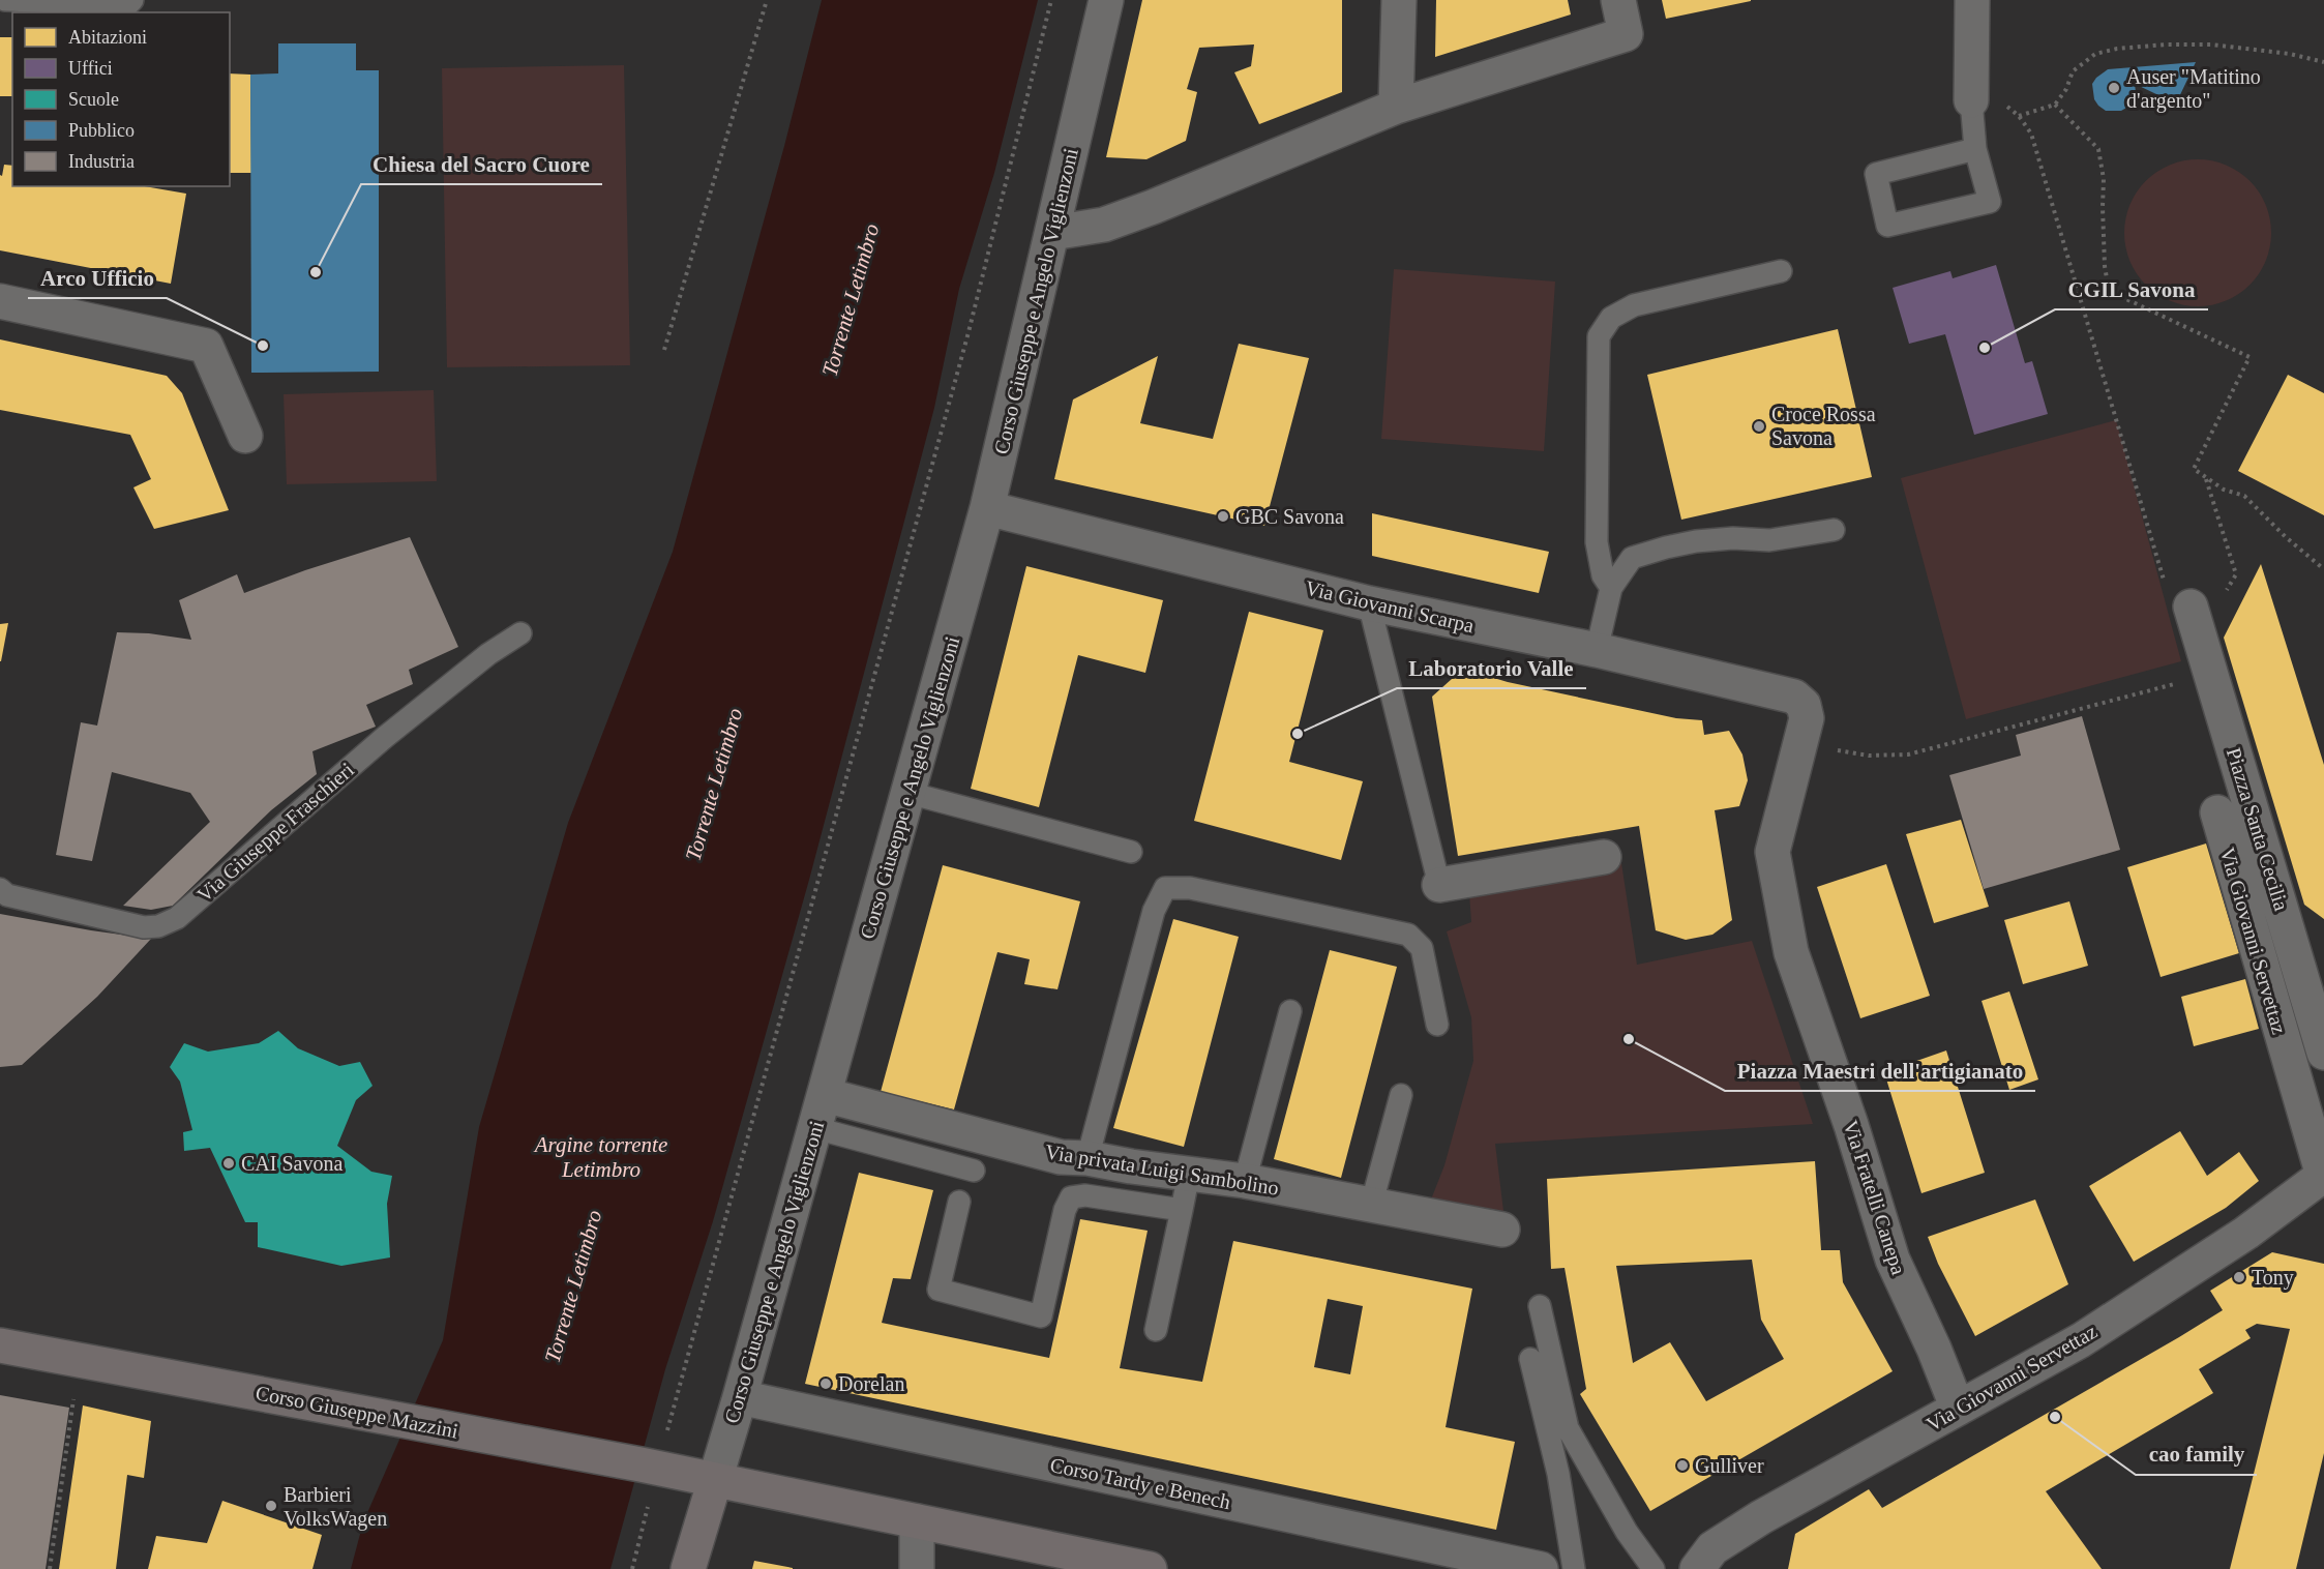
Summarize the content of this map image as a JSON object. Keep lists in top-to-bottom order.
{
  "streets": {
    "main road": ["Corso Giuseppe e Angelo Viglienzoni", "Corso Giuseppe Mazzini"],
    "street": [
      "Via Giovanni Scarpa",
      "Piazza Santa Cecilia",
      "Via Giovanni Servettaz",
      "Via privata Luigi Sambolino",
      "Via Fratelli Canepa",
      "Corso Tardy e Benech"
    ],
    "lane": ["Via Giuseppe Fraschieri"]
  },
  "crossings": [
    ["Corso Giuseppe e Angelo Viglienzoni", "Via Giovanni Scarpa"],
    ["Corso Giuseppe e Angelo Viglienzoni", "Via privata Luigi Sambolino"],
    ["Corso Giuseppe e Angelo Viglienzoni", "Corso Giuseppe Mazzini"],
    ["Corso Giuseppe e Angelo Viglienzoni", "Corso Tardy e Benech"],
    ["Via Giovanni Scarpa", "Via Fratelli Canepa"],
    ["Via Giovanni Servettaz", "Via Fratelli Canepa"]
  ],
  "water": ["Torrente Letimbro", "Argine torrente Letimbro"],
  "places": [
    "Auser \"Matitino d'argento\"",
    "Chiesa del Sacro Cuore",
    "Arco Ufficio",
    "CGIL Savona",
    "Croce Rossa Savona",
    "GBC Savona",
    "Laboratorio Valle",
    "Piazza Maestri dell'artigianato",
    "CAI Savona",
    "Tony",
    "Dorelan",
    "cao family",
    "Gulliver",
    "Barbieri VolksWagen"
  ],
  "legend": [
    "Abitazioni",
    "Uffici",
    "Scuole",
    "Pubblico",
    "Industria"
  ]
}
